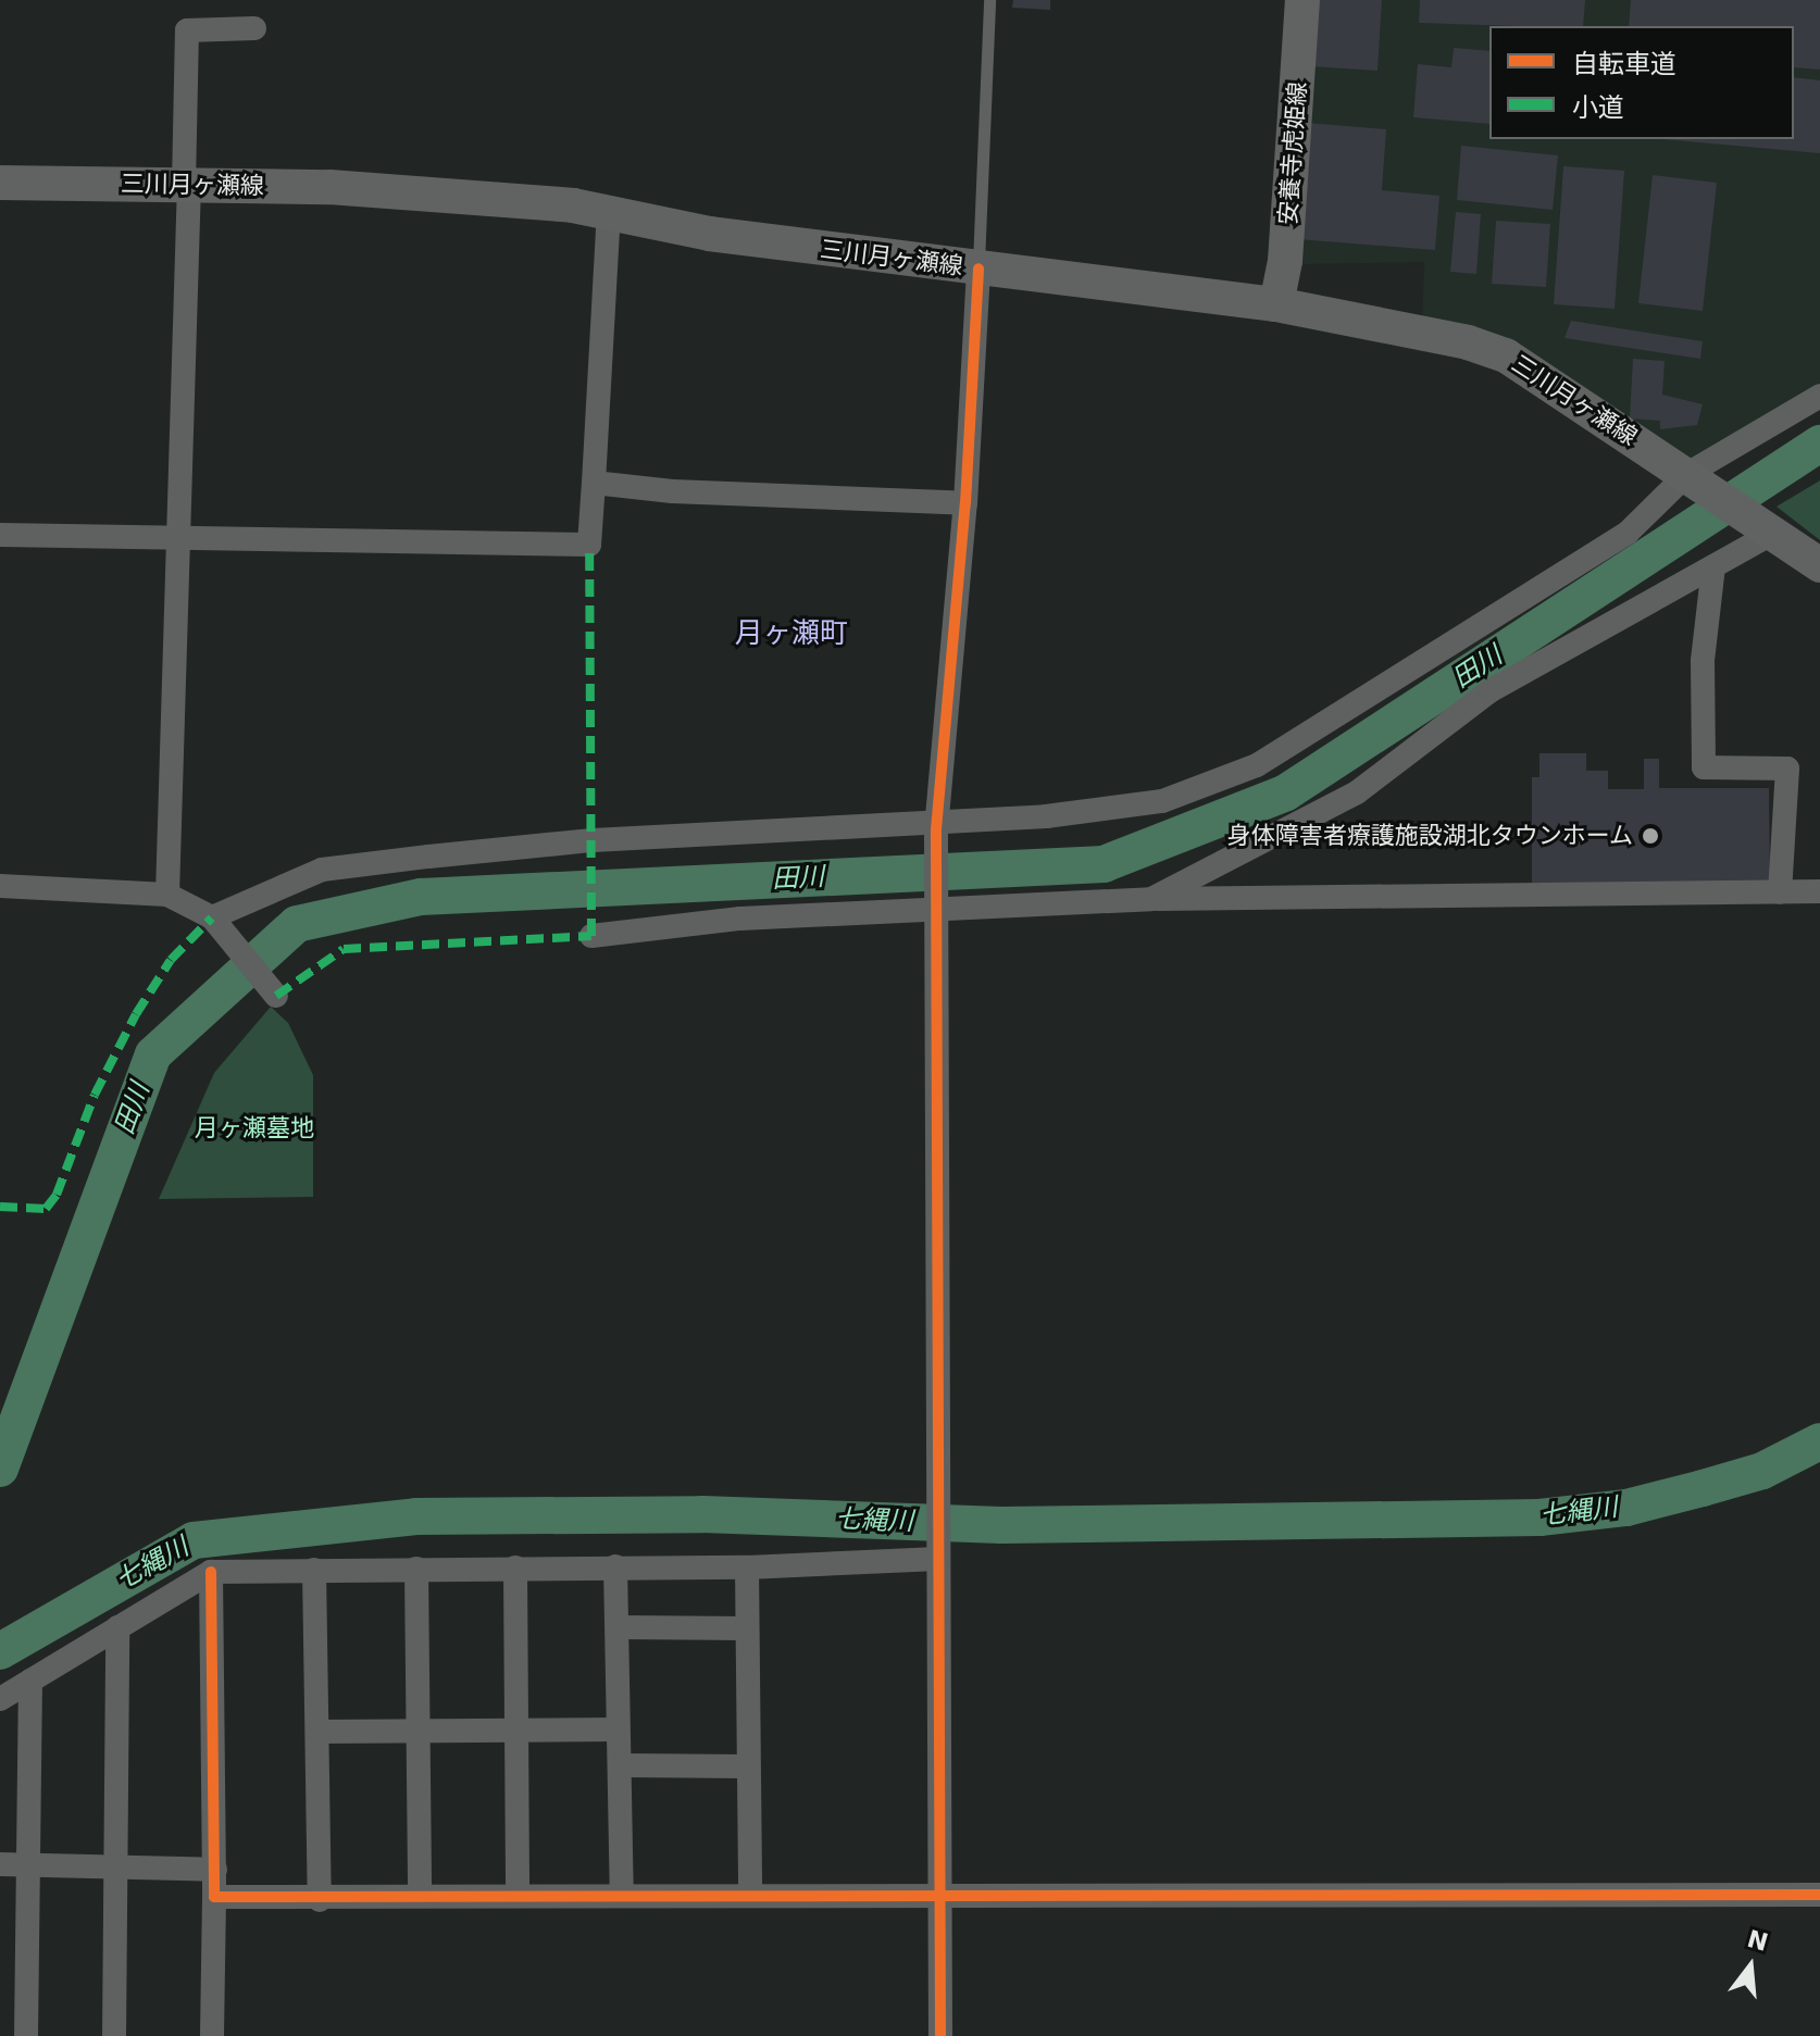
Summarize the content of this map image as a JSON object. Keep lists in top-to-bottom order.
{
  "streets": {
    "main road": ["安養寺虎姫線", "三川月ヶ瀬線"]
  },
  "crossings": [
    ["安養寺虎姫線", "三川月ヶ瀬線"]
  ],
  "districts": ["月ヶ瀬町"],
  "water": ["田川", "七縄川"],
  "parks": ["月ヶ瀬墓地"],
  "places": ["身体障害者療護施設湖北タウンホーム"],
  "legend": ["自転車道", "小道"],
  "north": "top"
}
